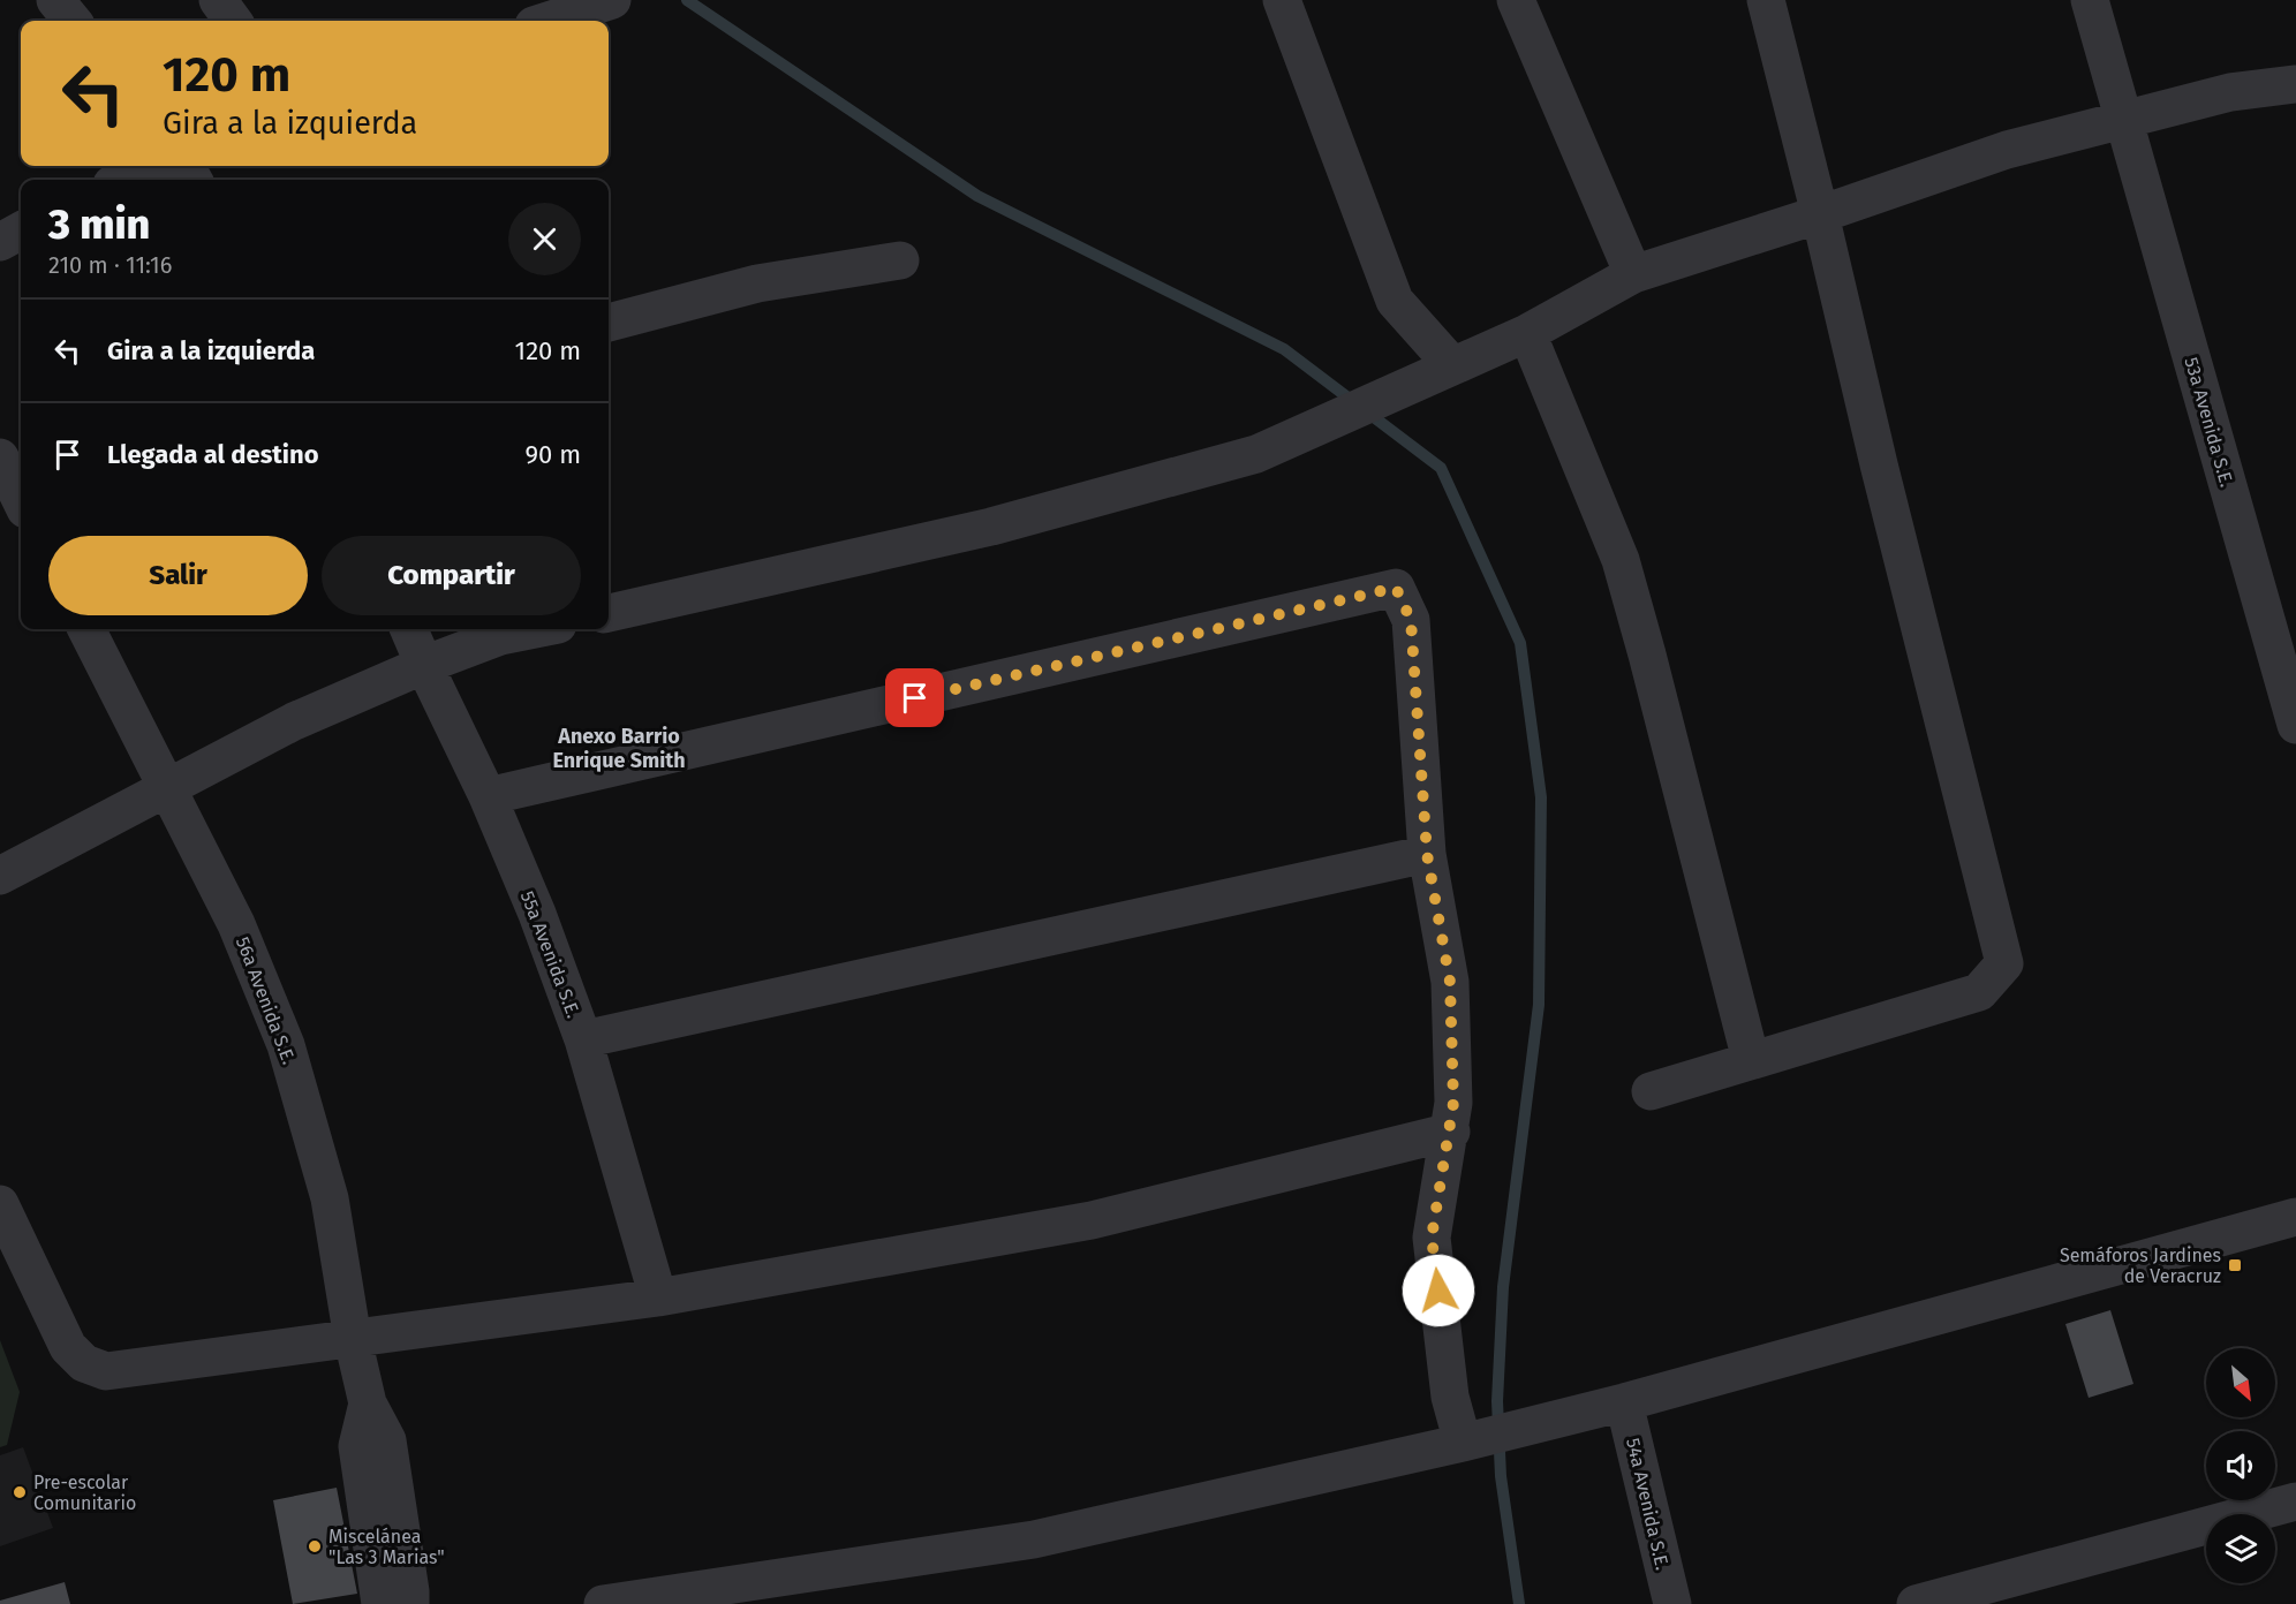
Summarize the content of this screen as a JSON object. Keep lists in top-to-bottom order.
{
  "streets": {
    "street": [
      "53a Avenida S.E.",
      "55a Avenida S.E.",
      "56a Avenida S.E.",
      "54a Avenida S.E."
    ]
  },
  "districts": ["Anexo Barrio Enrique Smith"],
  "places": {
    "transit": ["Semáforos Jardines de Veracruz"],
    "other": ["Pre-escolar Comunitario", "Miscelánea \"Las 3 Marias\""]
  },
  "north": "bottom right",
  "page": {
    "turn": ["120 m", "Gira a la izquierda"],
    "heading": ["3 min", "210 m · 11:16"],
    "list": [
      {
        "name": "Gira a la izquierda",
        "value": "120 m"
      },
      {
        "name": "Llegada al destino",
        "value": "90 m"
      }
    ],
    "buttons": ["Salir", "Compartir"]
  }
}
